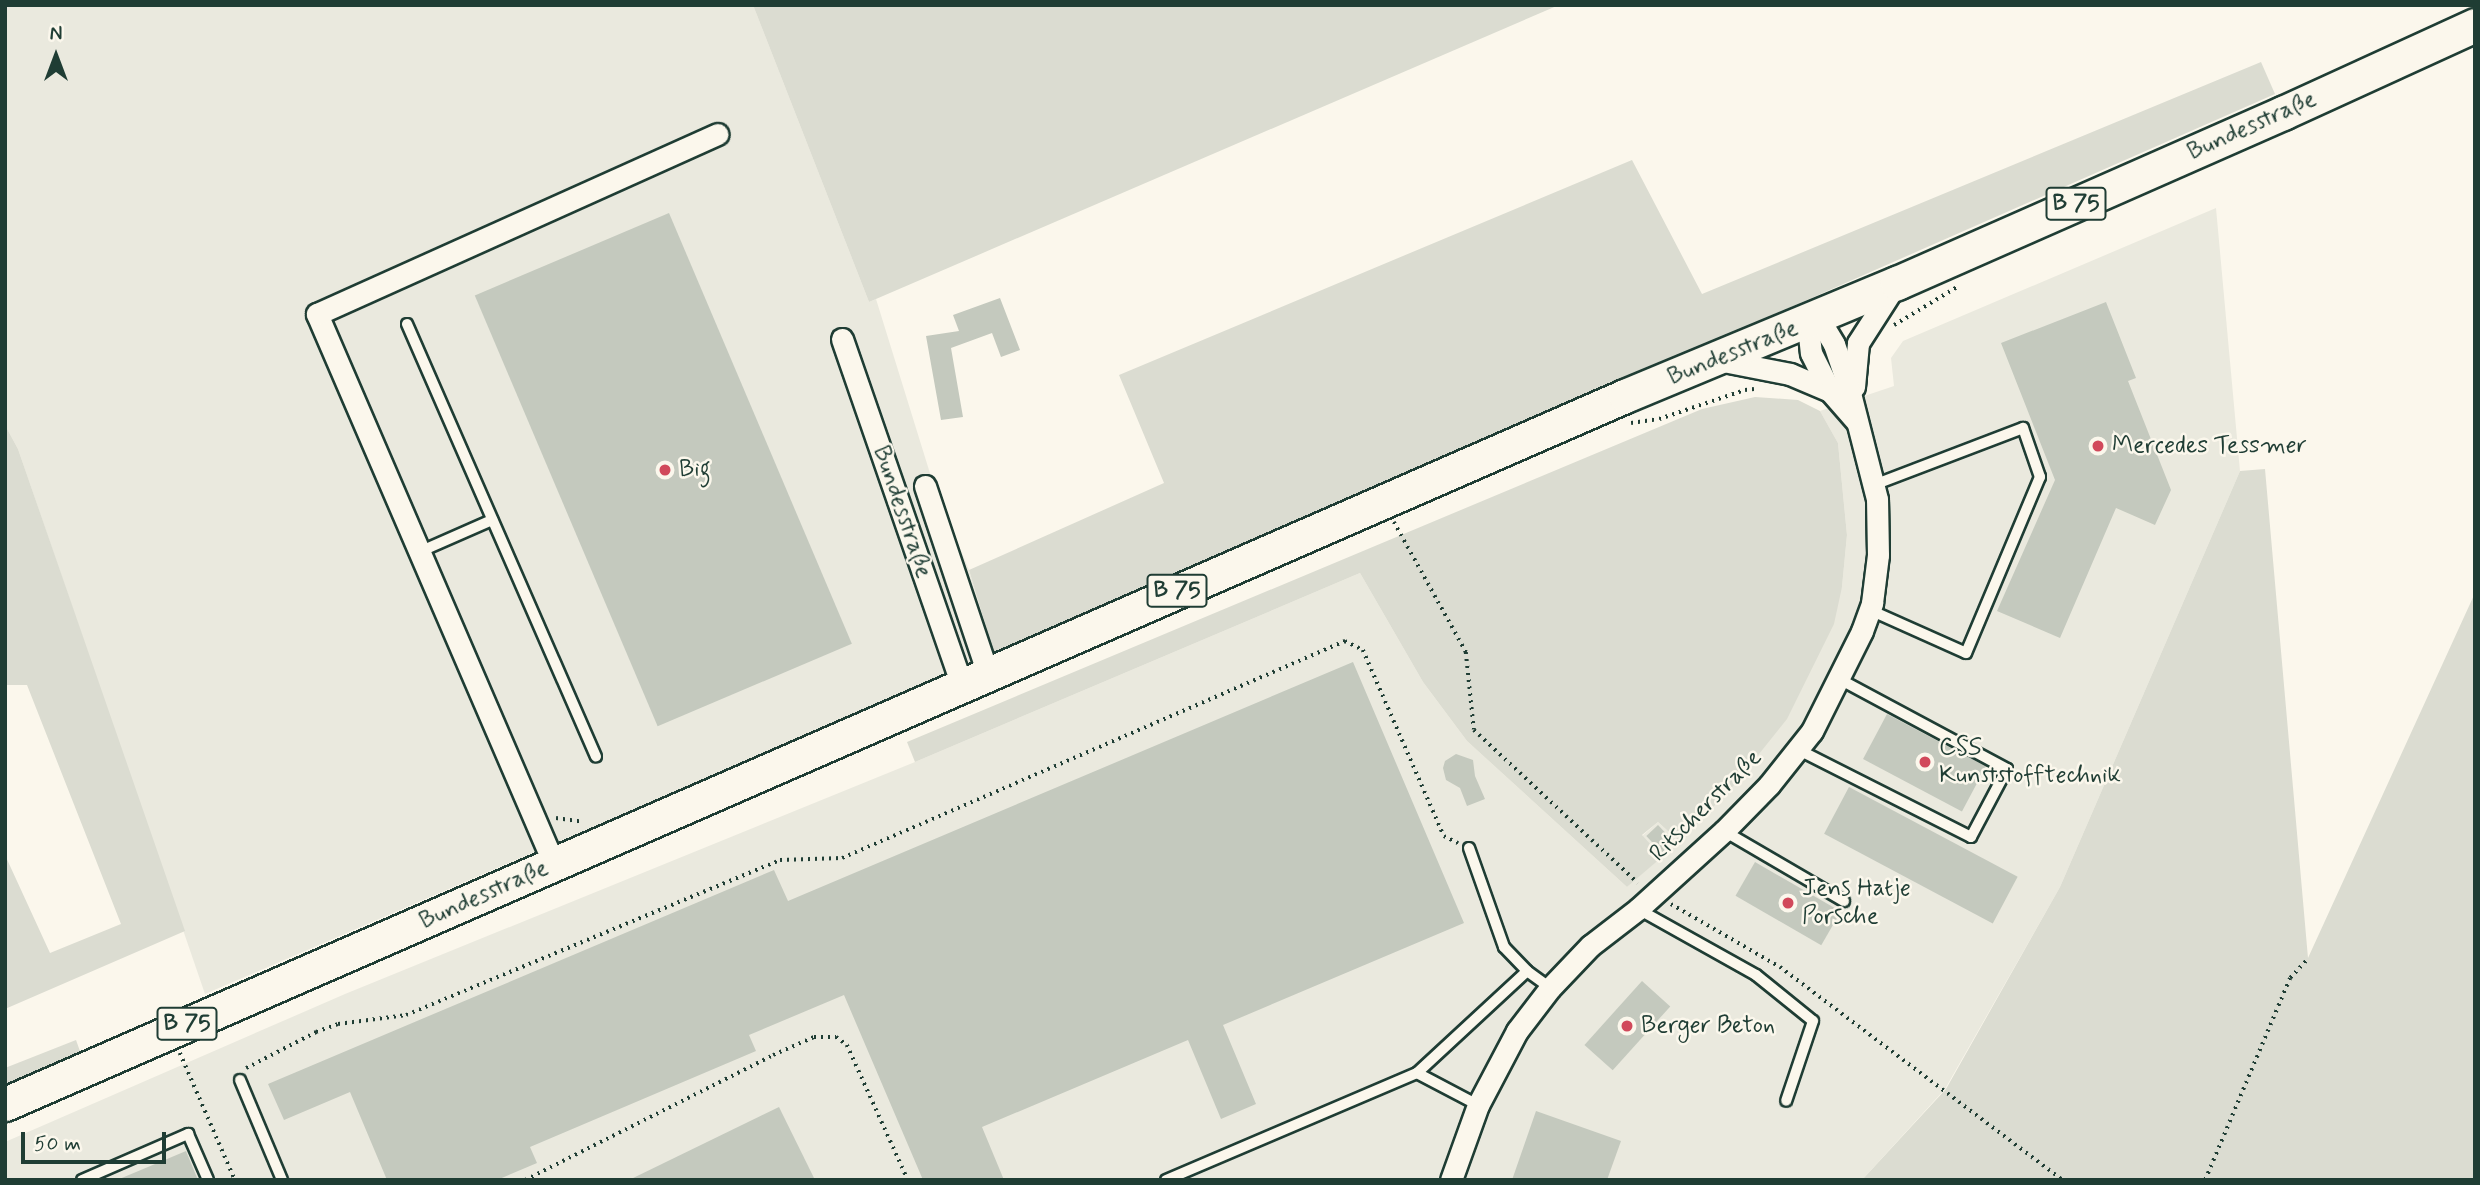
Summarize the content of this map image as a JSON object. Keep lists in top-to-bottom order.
{
  "streets": {
    "main road": ["Bundesstraße", "B 75"],
    "street": ["Ritscherstraße"]
  },
  "crossings": [
    ["Bundesstraße", "Ritscherstraße"]
  ],
  "places": [
    "Mercedes Tessmer",
    "Big",
    "CSS Kunststofftechnik",
    "Jens Hatje Porsche",
    "Berger Beton"
  ],
  "scale_bar": "50 m",
  "north": "top"
}
